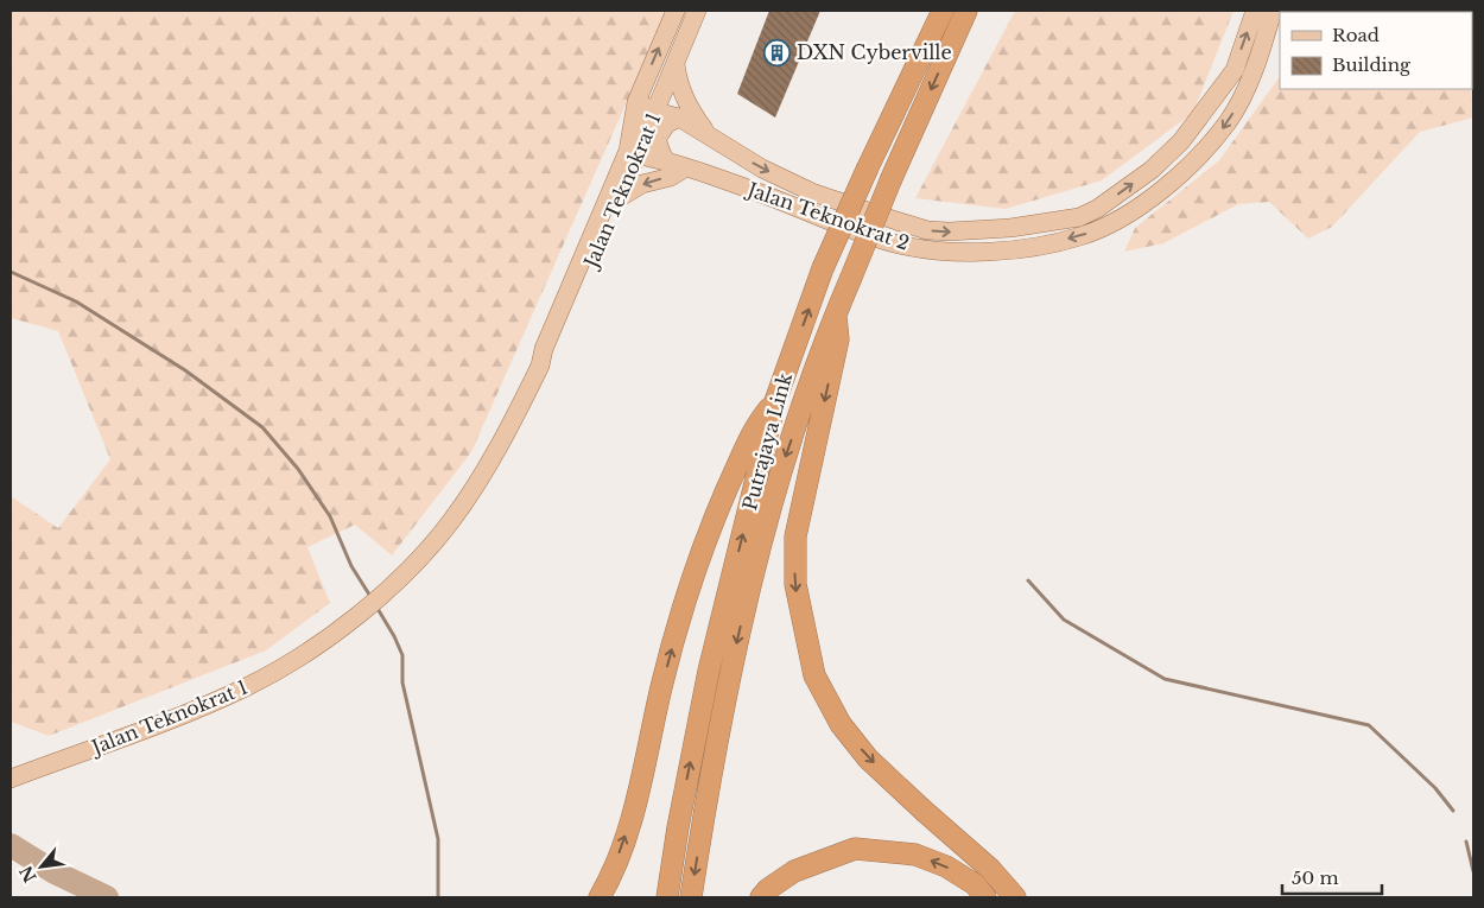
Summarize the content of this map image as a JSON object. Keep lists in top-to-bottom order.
{
  "streets": {
    "highway": ["Putrajaya Link"],
    "main road": ["Jalan Teknokrat 1", "Jalan Teknokrat 2"]
  },
  "crossings": [
    ["Jalan Teknokrat 1", "Jalan Teknokrat 2"]
  ],
  "places": {
    "building": ["DXN Cyberville"]
  },
  "legend": ["Road", "Building"],
  "scale_bar": "50 m",
  "north": "bottom left"
}
